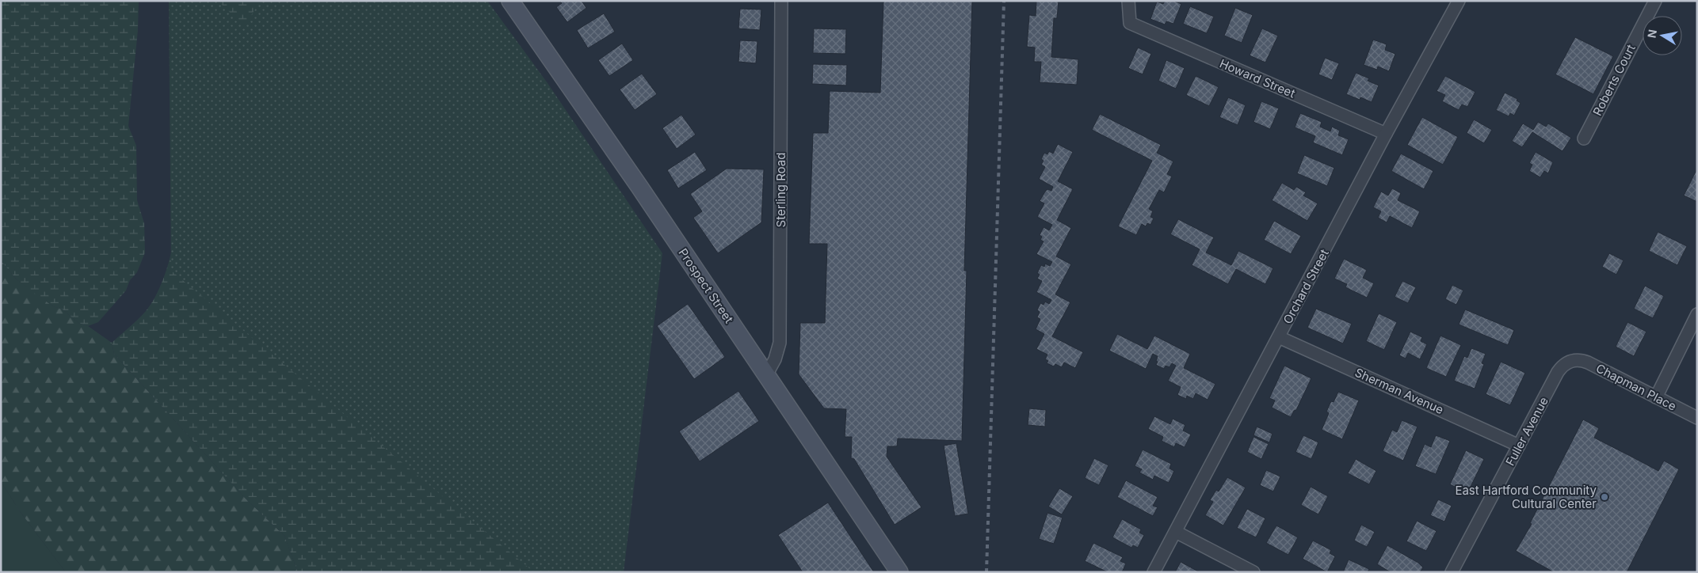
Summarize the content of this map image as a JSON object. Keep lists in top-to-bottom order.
{
  "streets": {
    "main road": ["Prospect Street"],
    "street": [
      "Howard Street",
      "Roberts Court",
      "Sterling Road",
      "Orchard Street",
      "Chapman Place",
      "Sherman Avenue",
      "Fuller Avenue"
    ]
  },
  "crossings": [
    ["Howard Street", "Orchard Street"],
    ["Sterling Road", "Prospect Street"],
    ["Orchard Street", "Sherman Avenue"],
    ["Chapman Place", "Fuller Avenue"],
    ["Sherman Avenue", "Fuller Avenue"]
  ],
  "places": ["East Hartford Community Cultural Center"],
  "north": "left"
}
